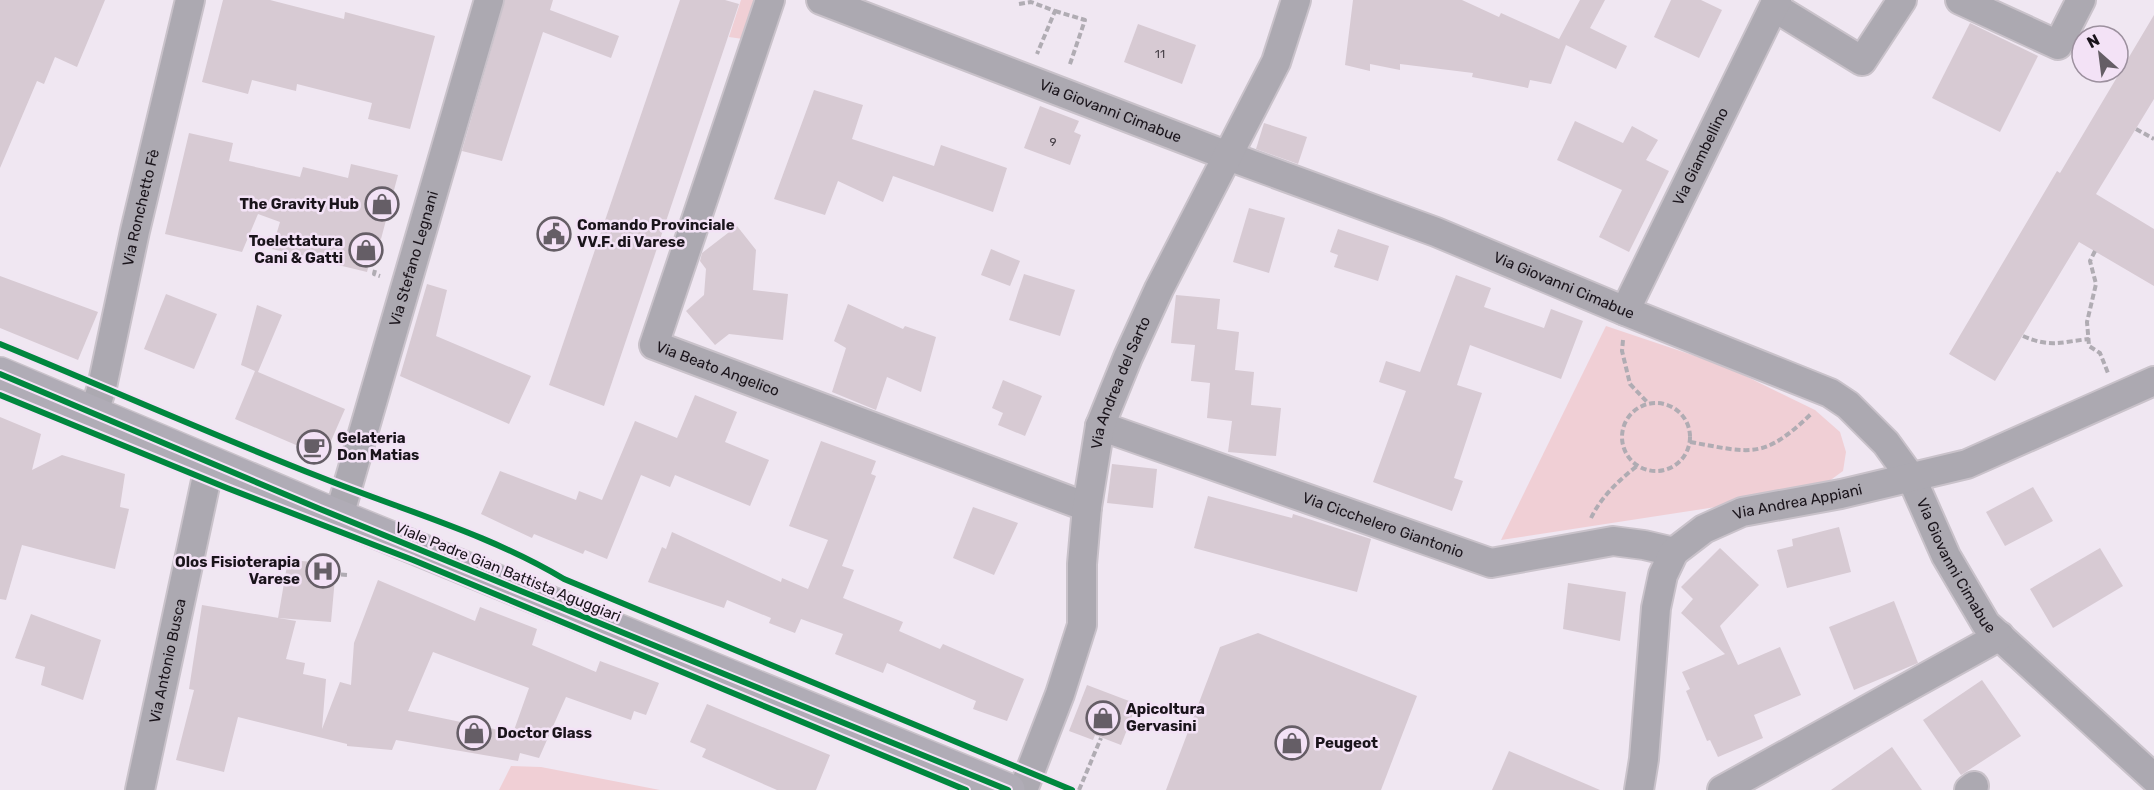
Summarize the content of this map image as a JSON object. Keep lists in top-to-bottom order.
{
  "streets": {
    "main road": ["Viale Padre Gian Battista Aguggiari"],
    "street": [
      "Via Giovanni Cimabue",
      "Via Giambellino",
      "Via Ronchetto Fè",
      "Via Stefano Legnani",
      "Via Beato Angelico",
      "Via Andrea del Sarto",
      "Via Andrea Appiani",
      "Via Cicchelero Giantonio",
      "Via Antonio Busca"
    ]
  },
  "crossings": [
    ["Via Giovanni Cimabue", "Via Giambellino"],
    ["Via Giovanni Cimabue", "Via Andrea del Sarto"],
    ["Via Giovanni Cimabue", "Via Andrea Appiani"],
    ["Via Ronchetto Fè", "Viale Padre Gian Battista Aguggiari"],
    ["Via Stefano Legnani", "Viale Padre Gian Battista Aguggiari"],
    ["Via Beato Angelico", "Via Andrea del Sarto"],
    ["Via Andrea del Sarto", "Via Cicchelero Giantonio"],
    ["Via Andrea Appiani", "Via Cicchelero Giantonio"],
    ["Viale Padre Gian Battista Aguggiari", "Via Antonio Busca"]
  ],
  "places": {
    "shop": [
      "The Gravity Hub",
      "Toelettatura Cani & Gatti",
      "Apicoltura Gervasini",
      "Doctor Glass",
      "Peugeot"
    ],
    "public building": ["Comando Provinciale VV.F. di Varese"],
    "cafe": ["Gelateria Don Matias"],
    "hospital": ["Olos Fisioterapia Varese"]
  },
  "house_numbers": ["11", "9"],
  "north": "top left"
}
